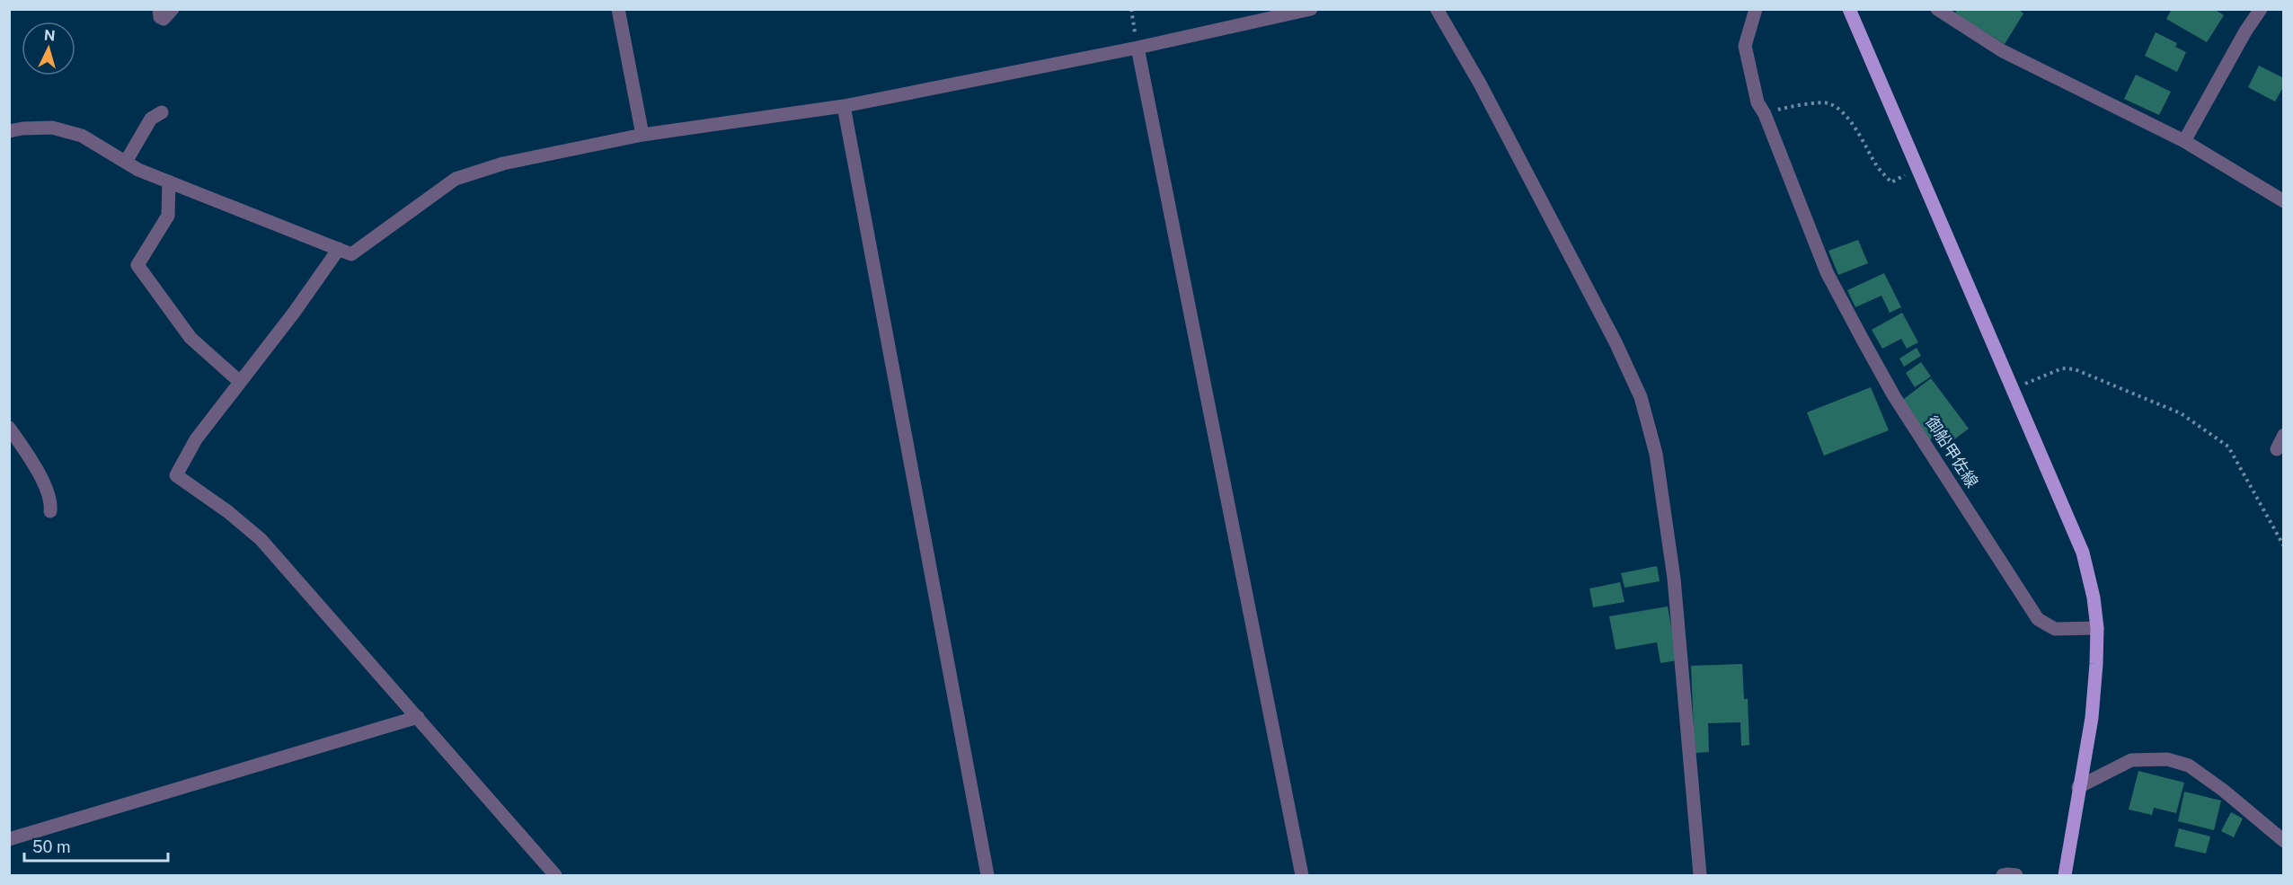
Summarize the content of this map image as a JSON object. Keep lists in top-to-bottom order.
{
  "streets": {
    "street": ["御船甲佐線"]
  },
  "scale_bar": "50 m",
  "north": "top"
}
